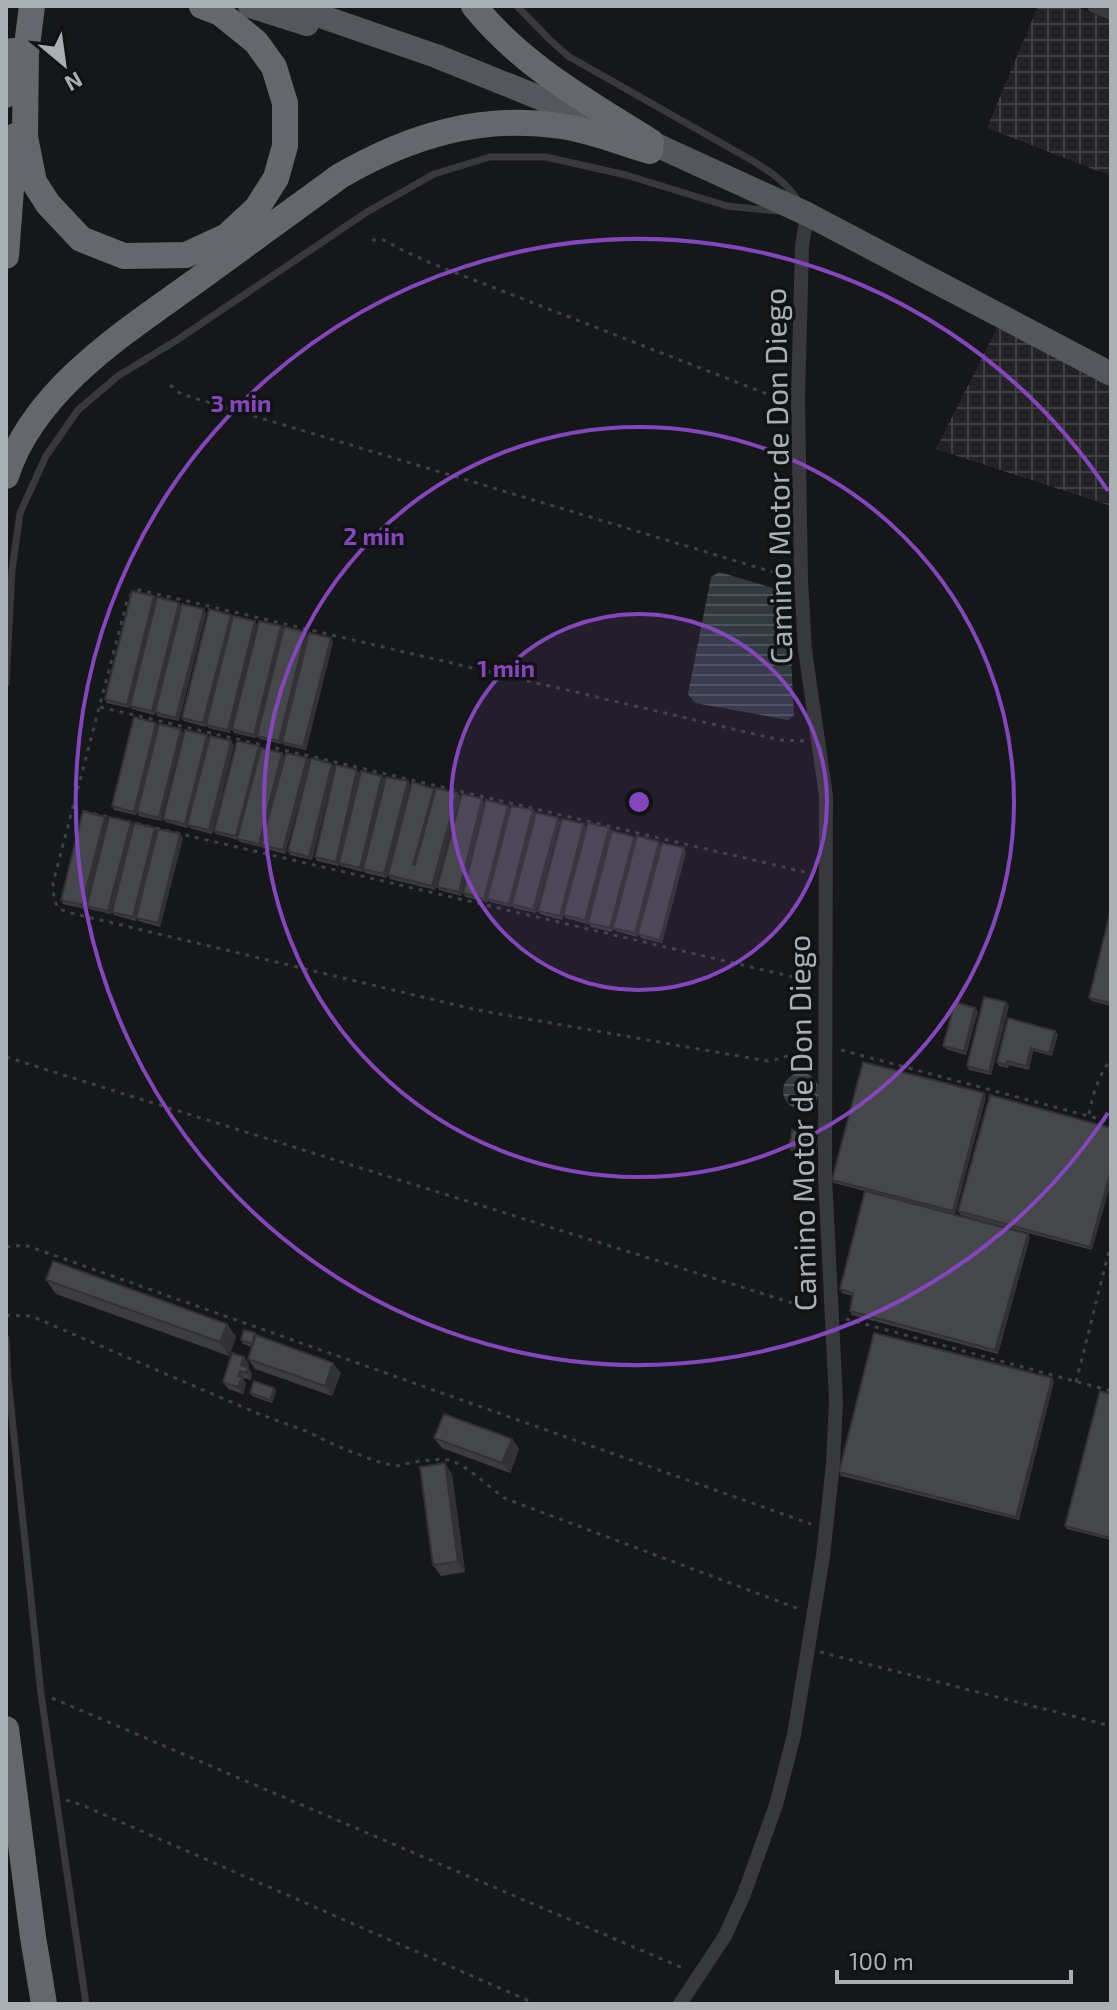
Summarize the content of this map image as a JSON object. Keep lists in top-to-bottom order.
{
  "streets": {
    "street": ["Camino Motor de Don Diego"]
  },
  "scale_bar": "100 m",
  "north": "bottom right",
  "rings": ["3 min", "2 min", "1 min"]
}
